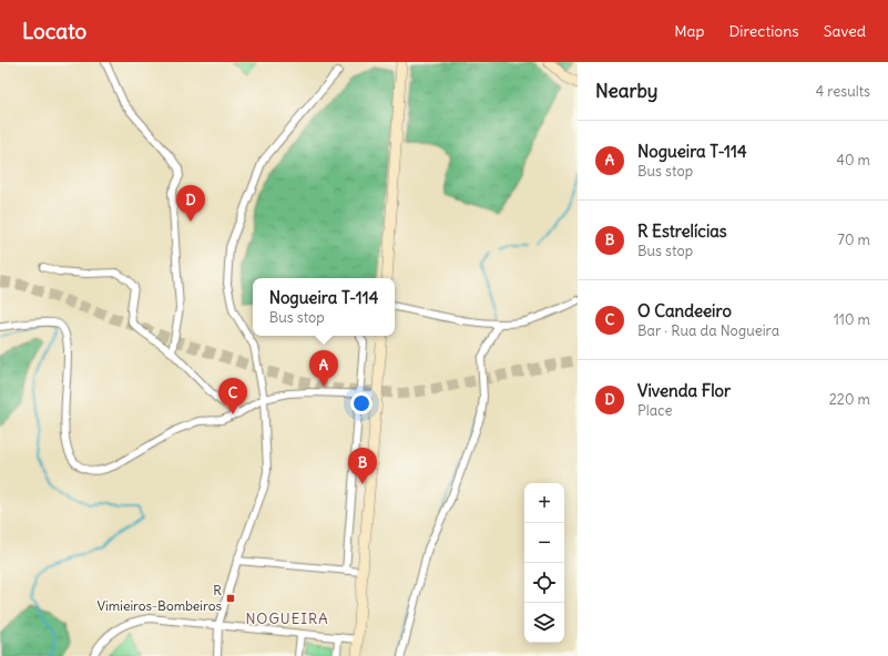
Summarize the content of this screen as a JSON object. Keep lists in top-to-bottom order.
{
  "districts": ["NOGUEIRA"],
  "places": {
    "transit": ["R Vimieiros-Bombeiros"]
  },
  "page": {
    "header": "Locato",
    "nav": ["Map", "Directions", "Saved"],
    "heading": ["Nearby", "4 results"],
    "list": [
      {
        "mark": "A",
        "name": "Nogueira T-114",
        "note": "Bus stop",
        "value": "40 m"
      },
      {
        "mark": "B",
        "name": "R Estrelícias",
        "note": "Bus stop",
        "value": "70 m"
      },
      {
        "mark": "C",
        "name": "O Candeeiro",
        "note": "Bar · Rua da Nogueira",
        "value": "110 m"
      },
      {
        "mark": "D",
        "name": "Vivenda Flor",
        "note": "Place",
        "value": "220 m"
      }
    ],
    "pins": [
      "D",
      "A",
      "C",
      "B"
    ],
    "popup": ["Nogueira T-114", "Bus stop"],
    "map_buttons": ["+", "−"]
  }
}
